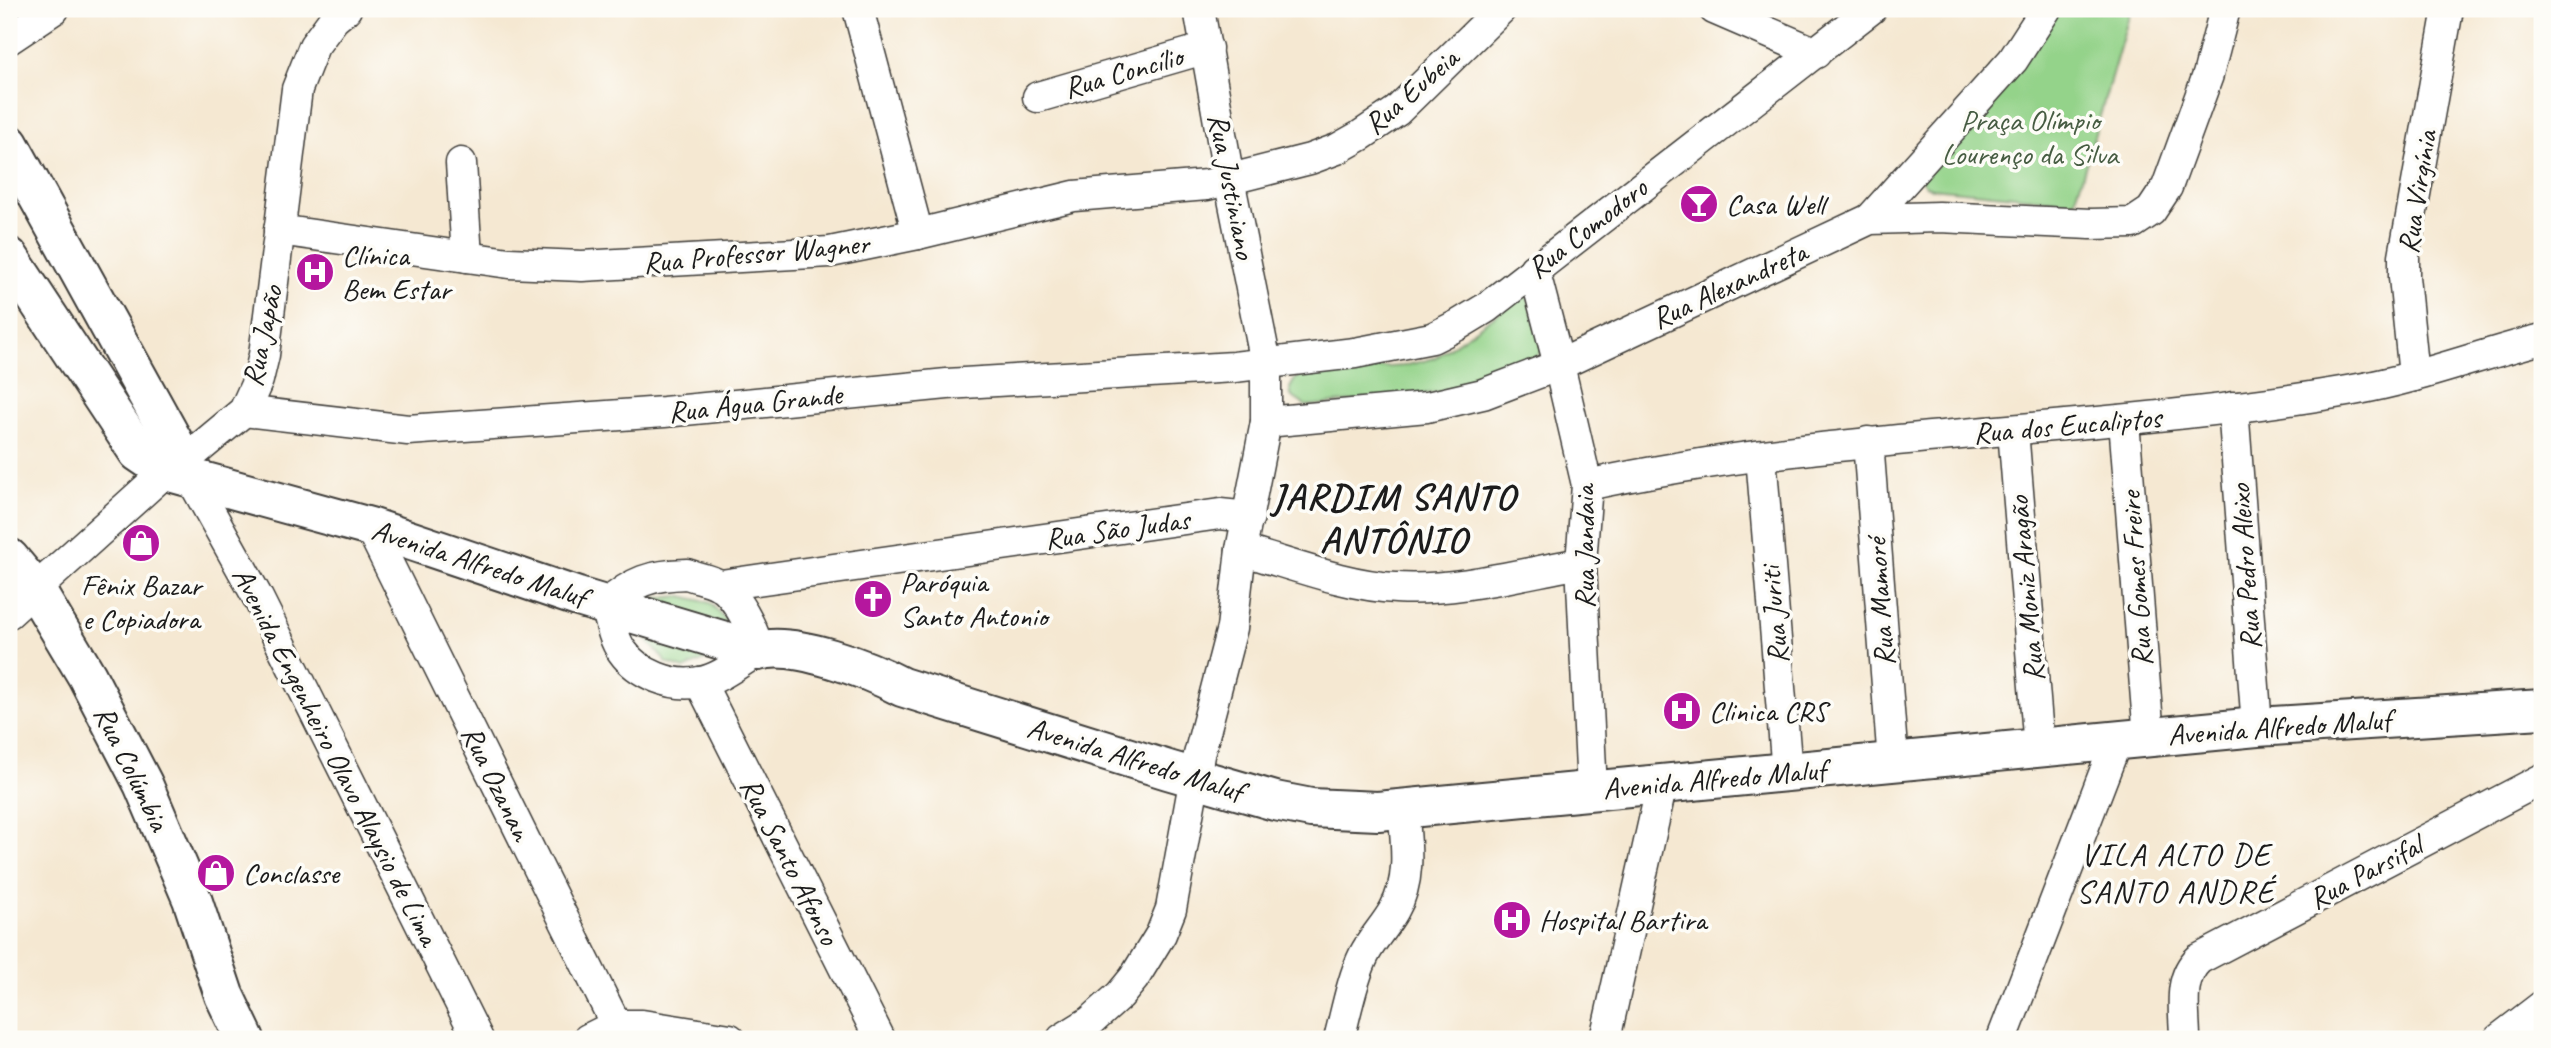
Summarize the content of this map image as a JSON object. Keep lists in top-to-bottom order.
{
  "streets": {
    "main road": ["Avenida Alfredo Maluf", "Avenida Engenheiro Olavo Alaysio de Lima", "Rua Colúmbia"],
    "street": [
      "Rua Concílio",
      "Rua Eubeia",
      "Rua Justiniano",
      "Rua Virgínia",
      "Rua Comodoro",
      "Rua Professor Wagner",
      "Rua Alexandreta",
      "Rua Japão",
      "Rua Água Grande",
      "Rua dos Eucaliptos",
      "Rua São Judas",
      "Rua Jandaia",
      "Rua Pedro Aleixo",
      "Rua Gomes Freire",
      "Rua Moniz Aragão",
      "Rua Mamoré",
      "Rua Juriti",
      "Rua Ozanan",
      "Rua Santo Afonso",
      "Rua Parsifal"
    ]
  },
  "crossings": [
    ["Rua Concílio", "Rua Justiniano"],
    ["Rua Eubeia", "Rua Justiniano"],
    ["Rua Eubeia", "Rua Professor Wagner"],
    ["Rua Justiniano", "Rua Comodoro"],
    ["Rua Justiniano", "Rua Professor Wagner"],
    ["Rua Justiniano", "Rua Alexandreta"],
    ["Rua Justiniano", "Rua Água Grande"],
    ["Rua Justiniano", "Rua São Judas"],
    ["Rua Virgínia", "Rua dos Eucaliptos"],
    ["Rua Comodoro", "Rua Água Grande"],
    ["Rua Comodoro", "Rua Jandaia"],
    ["Rua Professor Wagner", "Rua Japão"],
    ["Rua Alexandreta", "Rua Jandaia"],
    ["Rua Japão", "Rua Água Grande"],
    ["Rua Japão", "Avenida Alfredo Maluf"],
    ["Rua Japão", "Avenida Engenheiro Olavo Alaysio de Lima"],
    ["Rua Japão", "Rua Colúmbia"],
    ["Rua dos Eucaliptos", "Rua Jandaia"],
    ["Rua dos Eucaliptos", "Rua Pedro Aleixo"],
    ["Rua dos Eucaliptos", "Rua Gomes Freire"],
    ["Rua dos Eucaliptos", "Rua Moniz Aragão"],
    ["Rua dos Eucaliptos", "Rua Mamoré"],
    ["Rua dos Eucaliptos", "Rua Juriti"],
    ["Rua Jandaia", "Avenida Alfredo Maluf"],
    ["Avenida Alfredo Maluf", "Rua Pedro Aleixo"],
    ["Avenida Alfredo Maluf", "Rua Gomes Freire"],
    ["Avenida Alfredo Maluf", "Rua Moniz Aragão"],
    ["Avenida Alfredo Maluf", "Rua Mamoré"],
    ["Avenida Alfredo Maluf", "Rua Juriti"],
    ["Avenida Alfredo Maluf", "Avenida Engenheiro Olavo Alaysio de Lima"],
    ["Avenida Alfredo Maluf", "Rua Ozanan"]
  ],
  "districts": ["JARDIM SANTO ANTÔNIO", "VILA ALTO DE SANTO ANDRÉ"],
  "parks": ["Praça Olímpio Lourenço da Silva"],
  "places": {
    "bar": ["Casa Well"],
    "hospital": ["Clínica Bem Estar", "Clinica CRS", "Hospital Bartira"],
    "shop": ["Fênix Bazar e Copiadora", "Conclasse"],
    "church": ["Paróquia Santo Antonio"]
  }
}
